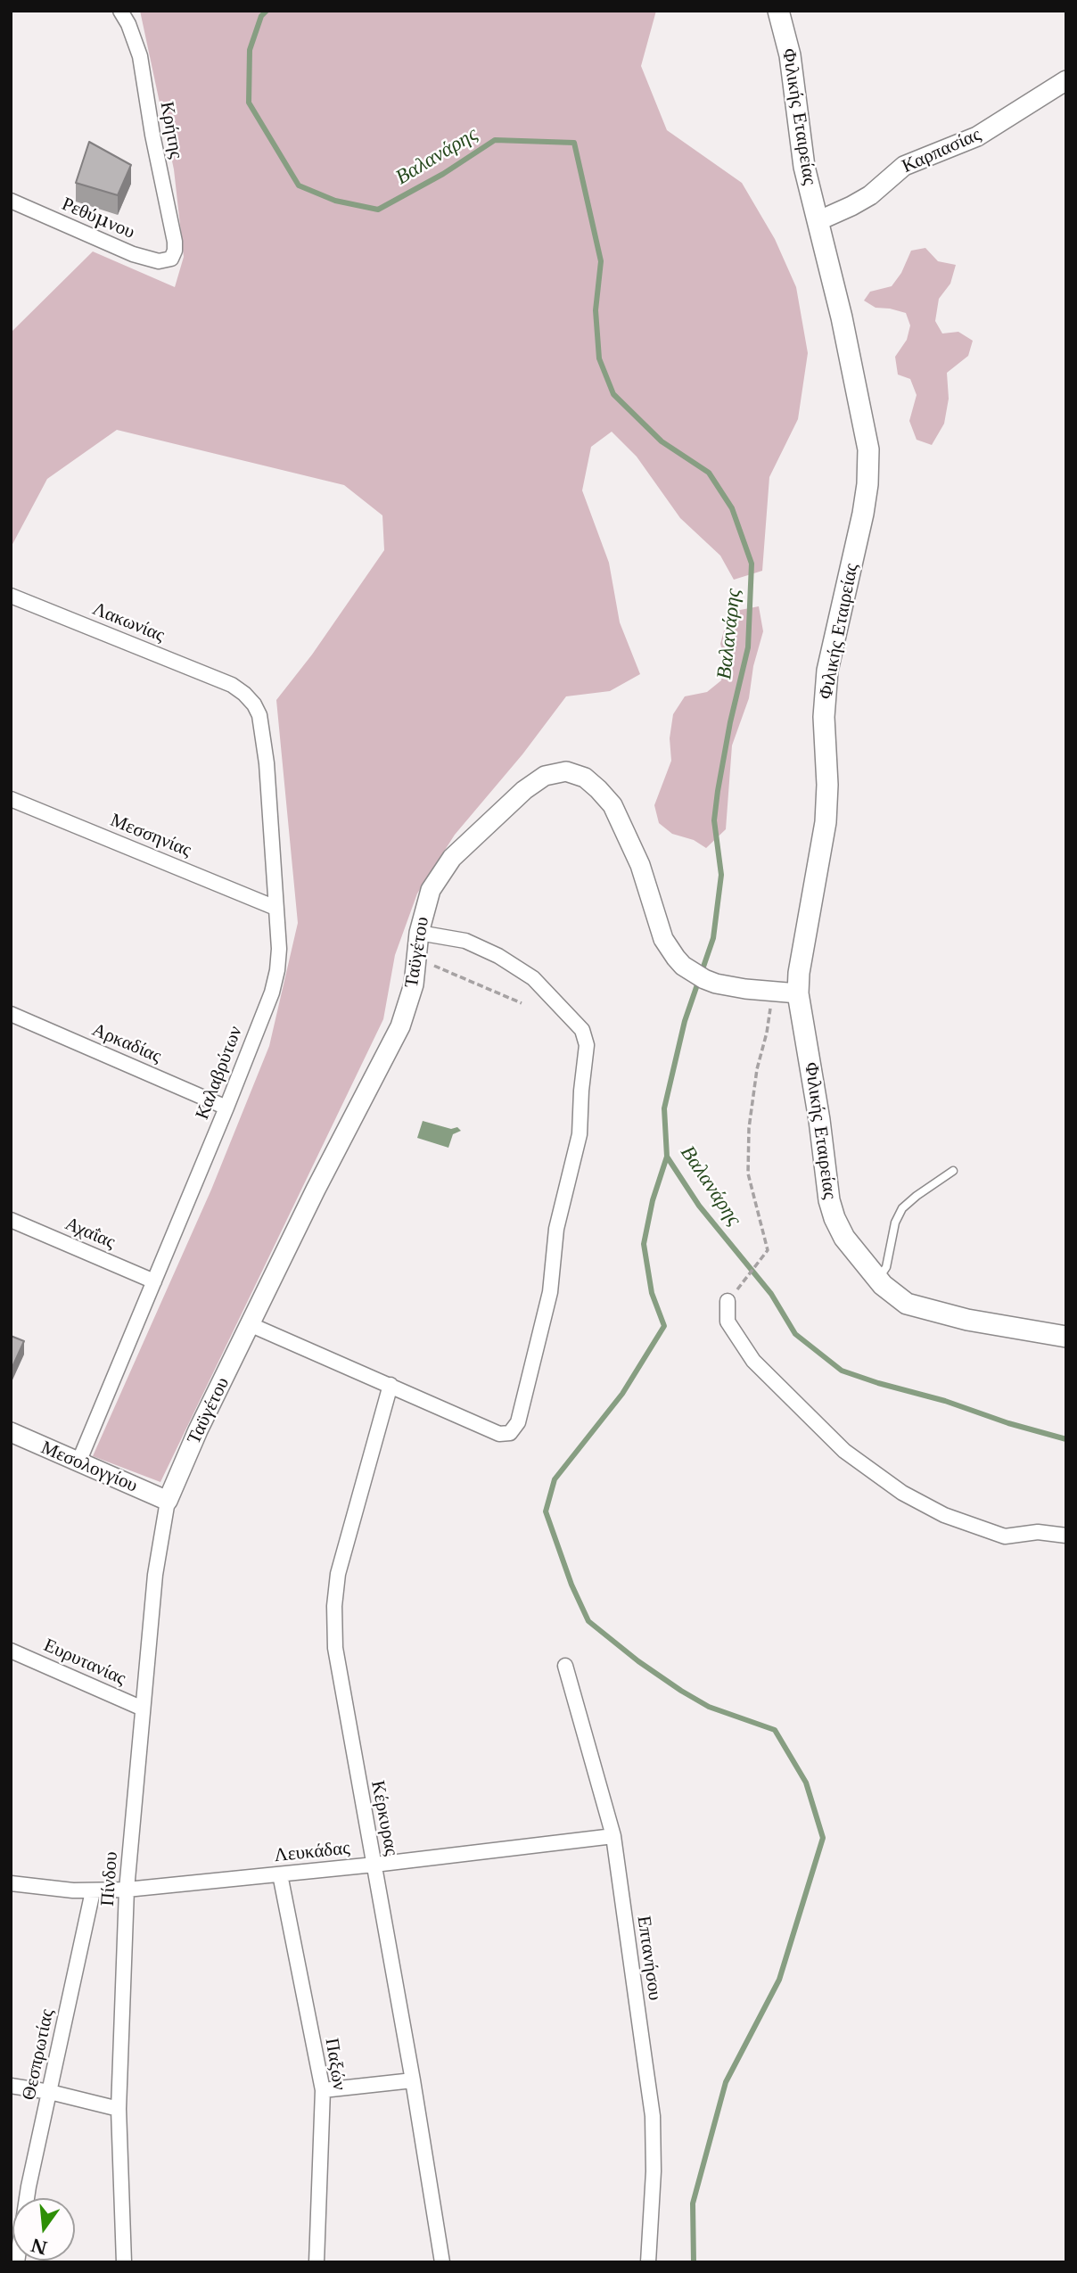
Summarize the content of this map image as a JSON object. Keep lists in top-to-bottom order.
{
  "streets": {
    "main road": ["Φιλικής Εταιρείας"],
    "street": [
      "Κρήτης",
      "Καρπασίας",
      "Ρεθύμνου",
      "Λακωνίας",
      "Μεσσηνίας",
      "Ταϋγέτου",
      "Αρκαδίας",
      "Καλαβρύτων",
      "Αχαΐας",
      "Μεσολογγίου",
      "Ευρυτανίας",
      "Κέρκυρας",
      "Λευκάδας",
      "Πίνδου",
      "Επτανήσου",
      "Θεσπρωτίας",
      "Παξών"
    ]
  },
  "crossings": [
    ["Φιλικής Εταιρείας", "Καρπασίας"],
    ["Φιλικής Εταιρείας", "Ταϋγέτου"],
    ["Κρήτης", "Ρεθύμνου"],
    ["Λακωνίας", "Καλαβρύτων"],
    ["Μεσσηνίας", "Καλαβρύτων"],
    ["Ταϋγέτου", "Μεσολογγίου"],
    ["Ταϋγέτου", "Πίνδου"],
    ["Αρκαδίας", "Καλαβρύτων"],
    ["Καλαβρύτων", "Αχαΐας"],
    ["Καλαβρύτων", "Μεσολογγίου"],
    ["Μεσολογγίου", "Πίνδου"],
    ["Ευρυτανίας", "Πίνδου"],
    ["Κέρκυρας", "Λευκάδας"],
    ["Λευκάδας", "Πίνδου"],
    ["Λευκάδας", "Επτανήσου"],
    ["Λευκάδας", "Θεσπρωτίας"],
    ["Λευκάδας", "Παξών"]
  ],
  "water": ["Βαλανάρης"],
  "north": "bottom"
}
